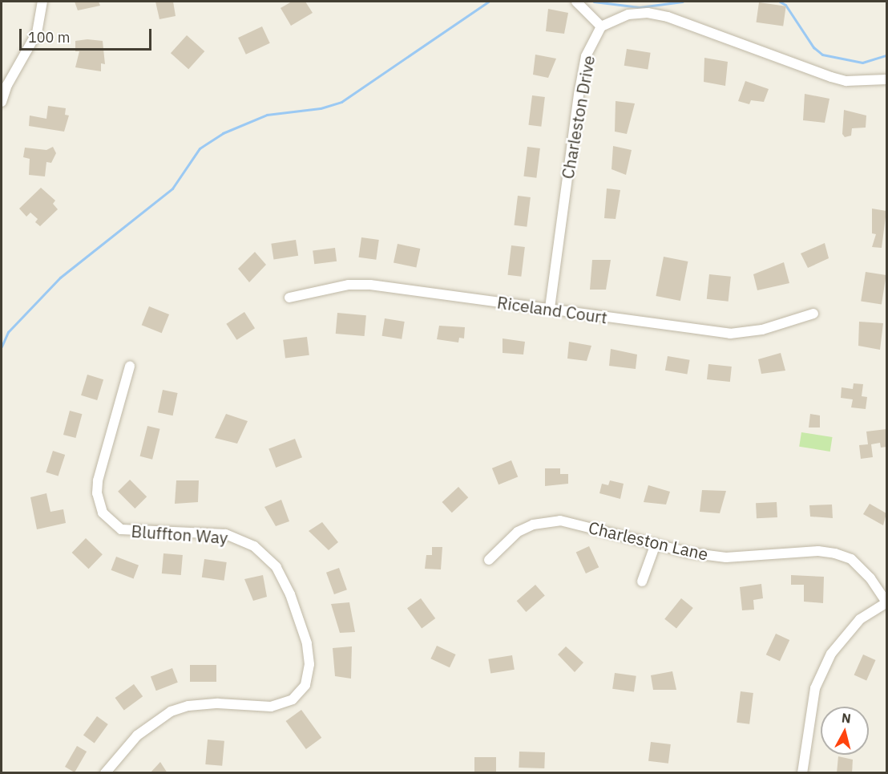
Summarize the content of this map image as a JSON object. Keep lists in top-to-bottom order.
{
  "streets": {
    "street": [
      "Charleston Drive",
      "Riceland Court",
      "Bluffton Way",
      "Charleston Lane"
    ]
  },
  "crossings": [
    ["Charleston Drive", "Riceland Court"]
  ],
  "scale_bar": "100 m",
  "north": "top"
}
